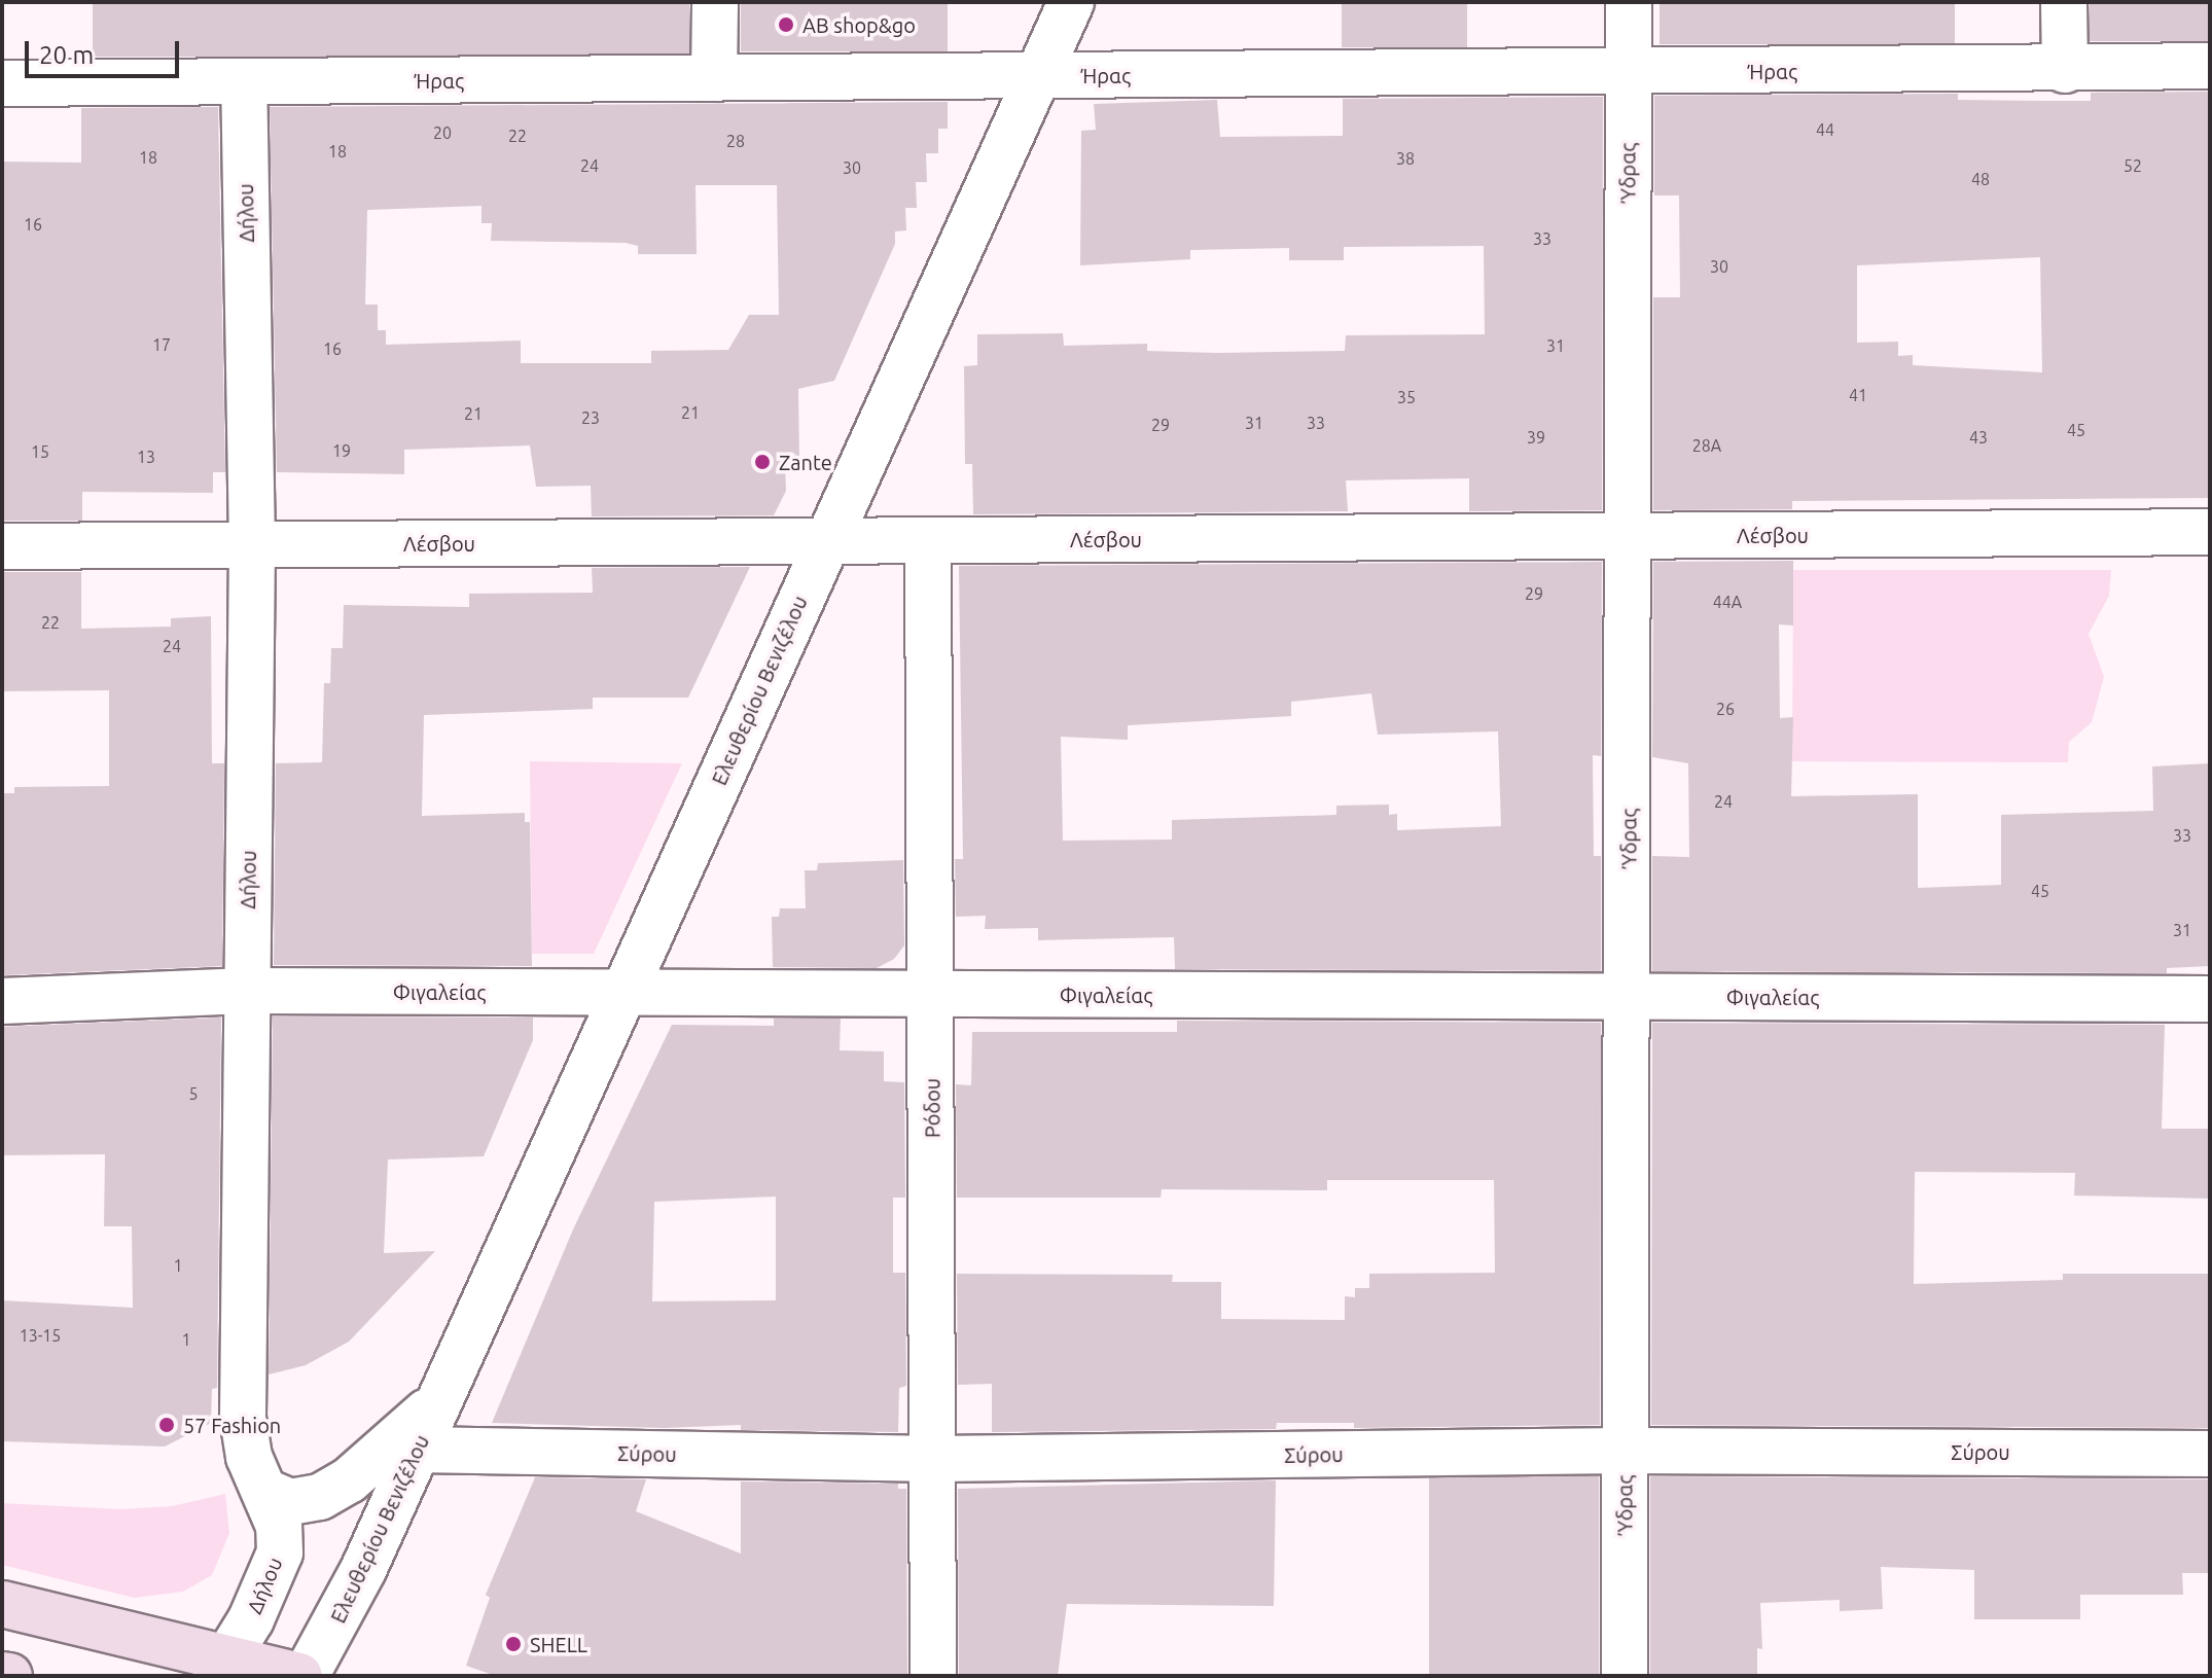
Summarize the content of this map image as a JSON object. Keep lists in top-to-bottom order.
{
  "streets": {
    "street": [
      "Ήρας",
      "Ύδρας",
      "Δήλου",
      "Λέσβου",
      "Ελευθερίου Βενιζέλου",
      "Φιγαλείας",
      "Ρόδου",
      "Σύρου"
    ]
  },
  "crossings": [
    ["Ήρας", "Ύδρας"],
    ["Ήρας", "Δήλου"],
    ["Ήρας", "Ελευθερίου Βενιζέλου"],
    ["Ύδρας", "Λέσβου"],
    ["Ύδρας", "Φιγαλείας"],
    ["Ύδρας", "Σύρου"],
    ["Δήλου", "Λέσβου"],
    ["Δήλου", "Ελευθερίου Βενιζέλου"],
    ["Δήλου", "Φιγαλείας"],
    ["Λέσβου", "Ελευθερίου Βενιζέλου"],
    ["Λέσβου", "Ρόδου"],
    ["Ελευθερίου Βενιζέλου", "Φιγαλείας"],
    ["Ελευθερίου Βενιζέλου", "Σύρου"],
    ["Φιγαλείας", "Ρόδου"],
    ["Ρόδου", "Σύρου"]
  ],
  "places": [
    "AB shop&go",
    "Zante",
    "57 Fashion",
    "SHELL"
  ],
  "house_numbers": [
    "44",
    "20",
    "22",
    "28",
    "18",
    "18",
    "38",
    "24",
    "52",
    "30",
    "48",
    "16",
    "33",
    "30",
    "17",
    "31",
    "16",
    "41",
    "35",
    "21",
    "21",
    "23",
    "31",
    "33",
    "29",
    "45",
    "39",
    "43",
    "28Α",
    "19",
    "15",
    "13",
    "29",
    "44Α",
    "22",
    "24",
    "26",
    "24",
    "33",
    "45",
    "31",
    "5",
    "1",
    "13-15",
    "1"
  ],
  "scale_bar": "20 m"
}
